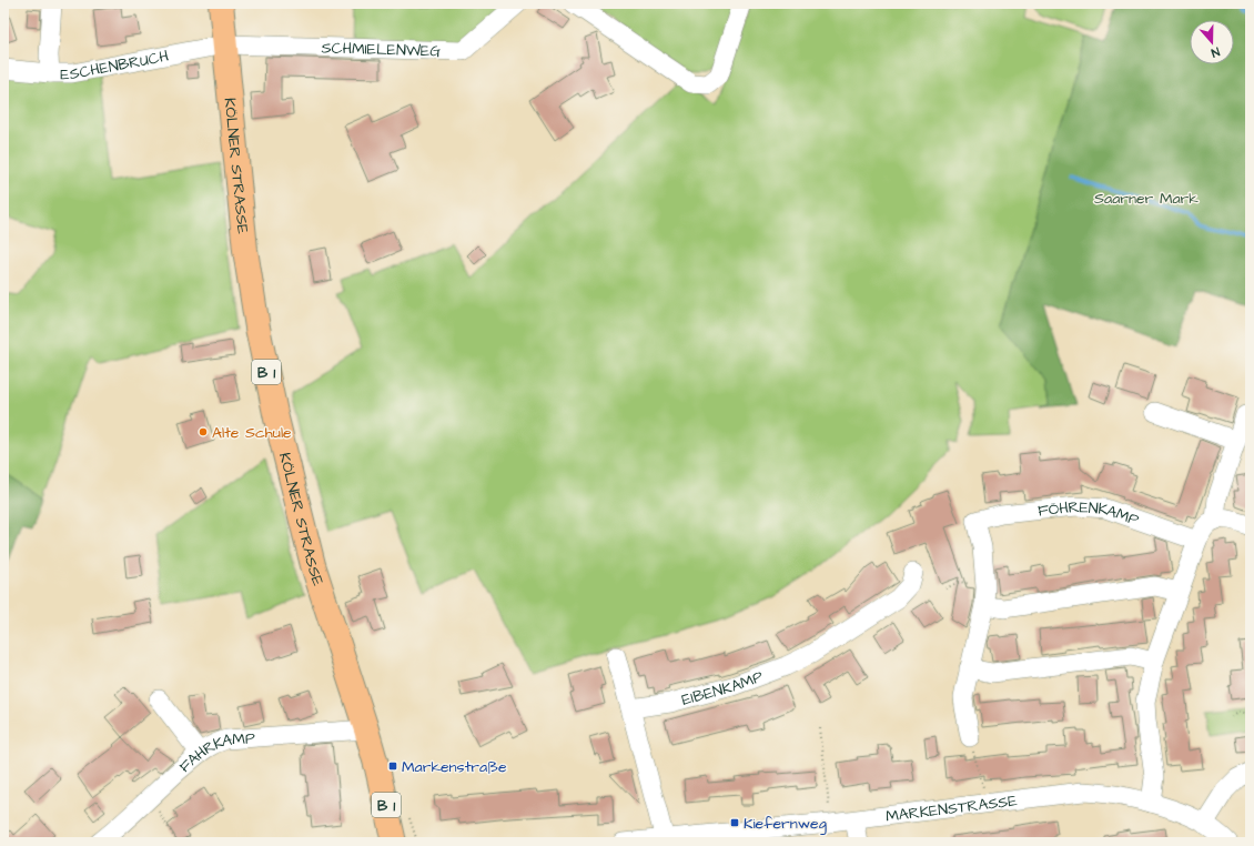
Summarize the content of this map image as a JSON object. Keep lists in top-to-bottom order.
{
  "streets": {
    "main road": ["KÖLNER STRASSE", "B 1"],
    "street": [
      "SCHMIELENWEG",
      "ESCHENBRUCH",
      "FÖHRENKAMP",
      "EIBENKAMP",
      "FAHRKAMP",
      "MARKENSTRASSE"
    ]
  },
  "crossings": [
    ["SCHMIELENWEG", "ESCHENBRUCH"],
    ["SCHMIELENWEG", "KÖLNER STRASSE"],
    ["ESCHENBRUCH", "KÖLNER STRASSE"],
    ["KÖLNER STRASSE", "FAHRKAMP"]
  ],
  "parks": ["Saarner Mark"],
  "places": {
    "other": ["Alte Schule"],
    "transit": ["Markenstraße", "Kiefernweg"]
  },
  "north": "bottom"
}
